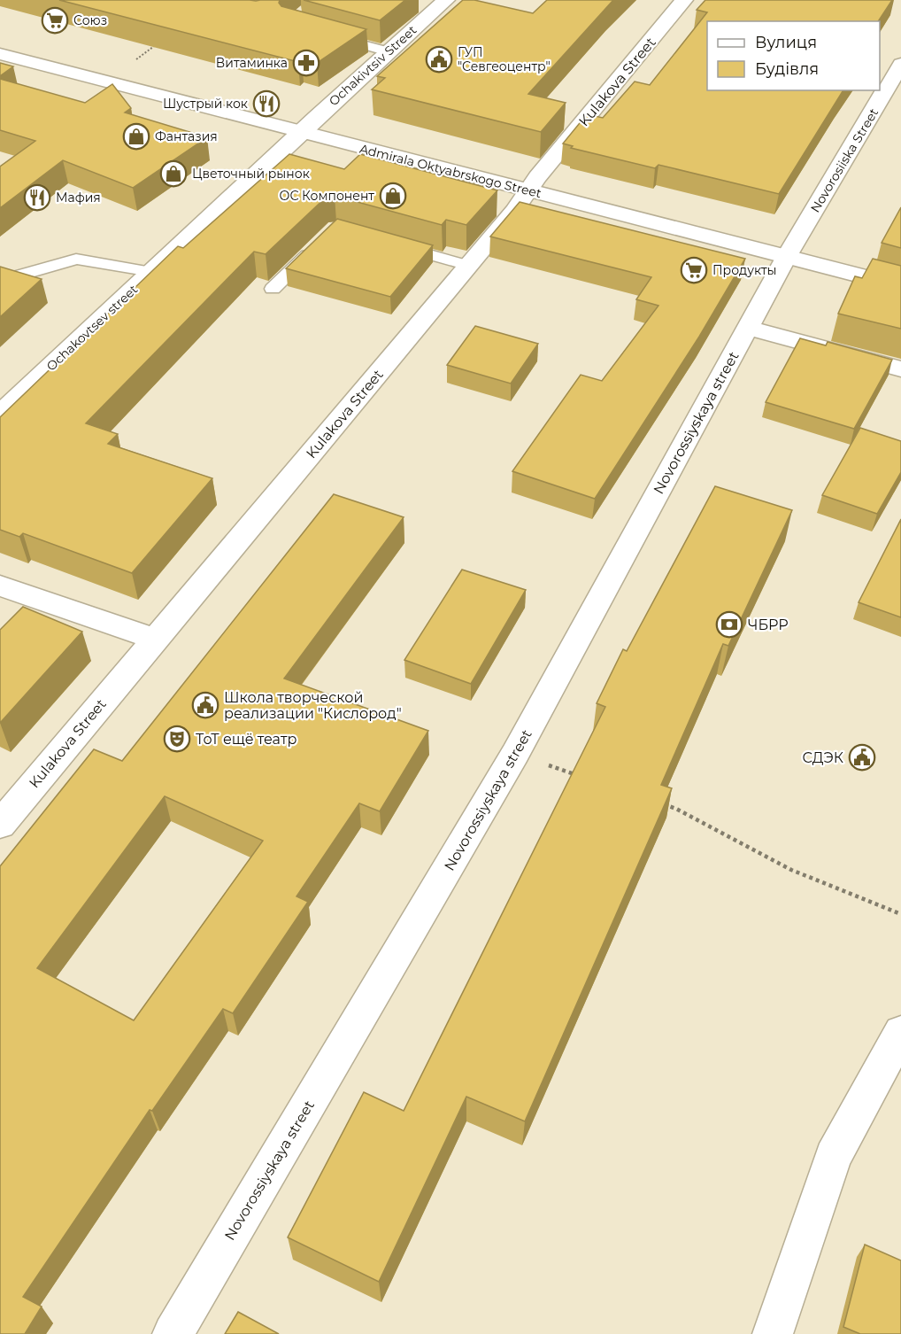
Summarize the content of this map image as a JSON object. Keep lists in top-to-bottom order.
{
  "streets": {
    "street": [
      "Ochakivtsiv Street",
      "Kulakova Street",
      "Novorosiiska Street",
      "Admirala Oktyabrskogo Street",
      "Ochakovtsev street",
      "Novorossiyskaya street"
    ]
  },
  "crossings": [
    ["Ochakivtsiv Street", "Admirala Oktyabrskogo Street"],
    ["Ochakivtsiv Street", "Ochakovtsev street"],
    ["Kulakova Street", "Admirala Oktyabrskogo Street"],
    ["Novorosiiska Street", "Admirala Oktyabrskogo Street"],
    ["Novorosiiska Street", "Novorossiyskaya street"],
    ["Admirala Oktyabrskogo Street", "Ochakovtsev street"],
    ["Admirala Oktyabrskogo Street", "Novorossiyskaya street"]
  ],
  "places": {
    "supermarket": ["Союз", "Продукты"],
    "public building": ["ГУП \"Севгеоцентр\"", "Школа творческой реализации \"Кислород\"", "СДЭК"],
    "pharmacy": ["Витаминка"],
    "restaurant": ["Шустрый кок", "Мафия"],
    "shop": ["Фантазия", "Цветочный рынок", "ОС Компонент"],
    "bank": ["ЧБРР"],
    "theatre": ["ТоТ ещё театр"]
  },
  "legend": ["Вулиця", "Будівля"]
}
